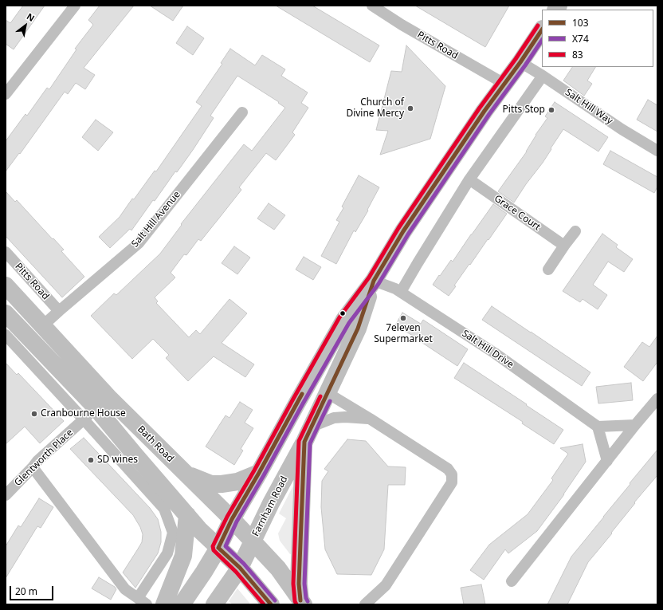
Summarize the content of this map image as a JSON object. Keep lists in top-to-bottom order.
{
  "streets": {
    "main road": ["Bath Road", "Farnham Road"],
    "street": [
      "Pitts Road",
      "Salt Hill Way",
      "Grace Court",
      "Salt Hill Avenue",
      "Salt Hill Drive",
      "Glentworth Place"
    ]
  },
  "crossings": [
    ["Pitts Road", "Salt Hill Avenue"],
    ["Pitts Road", "Farnham Road"],
    ["Salt Hill Way", "Farnham Road"],
    ["Salt Hill Avenue", "Bath Road"],
    ["Salt Hill Drive", "Farnham Road"],
    ["Bath Road", "Farnham Road"]
  ],
  "places": [
    "Church of Divine Mercy",
    "Pitts Stop",
    "7eleven Supermarket",
    "Cranbourne House",
    "SD wines"
  ],
  "lines": ["transit line 83", "transit line 103", "transit line X74"],
  "legend": ["103", "X74", "83"],
  "scale_bar": "20 m",
  "north": "top right"
}
